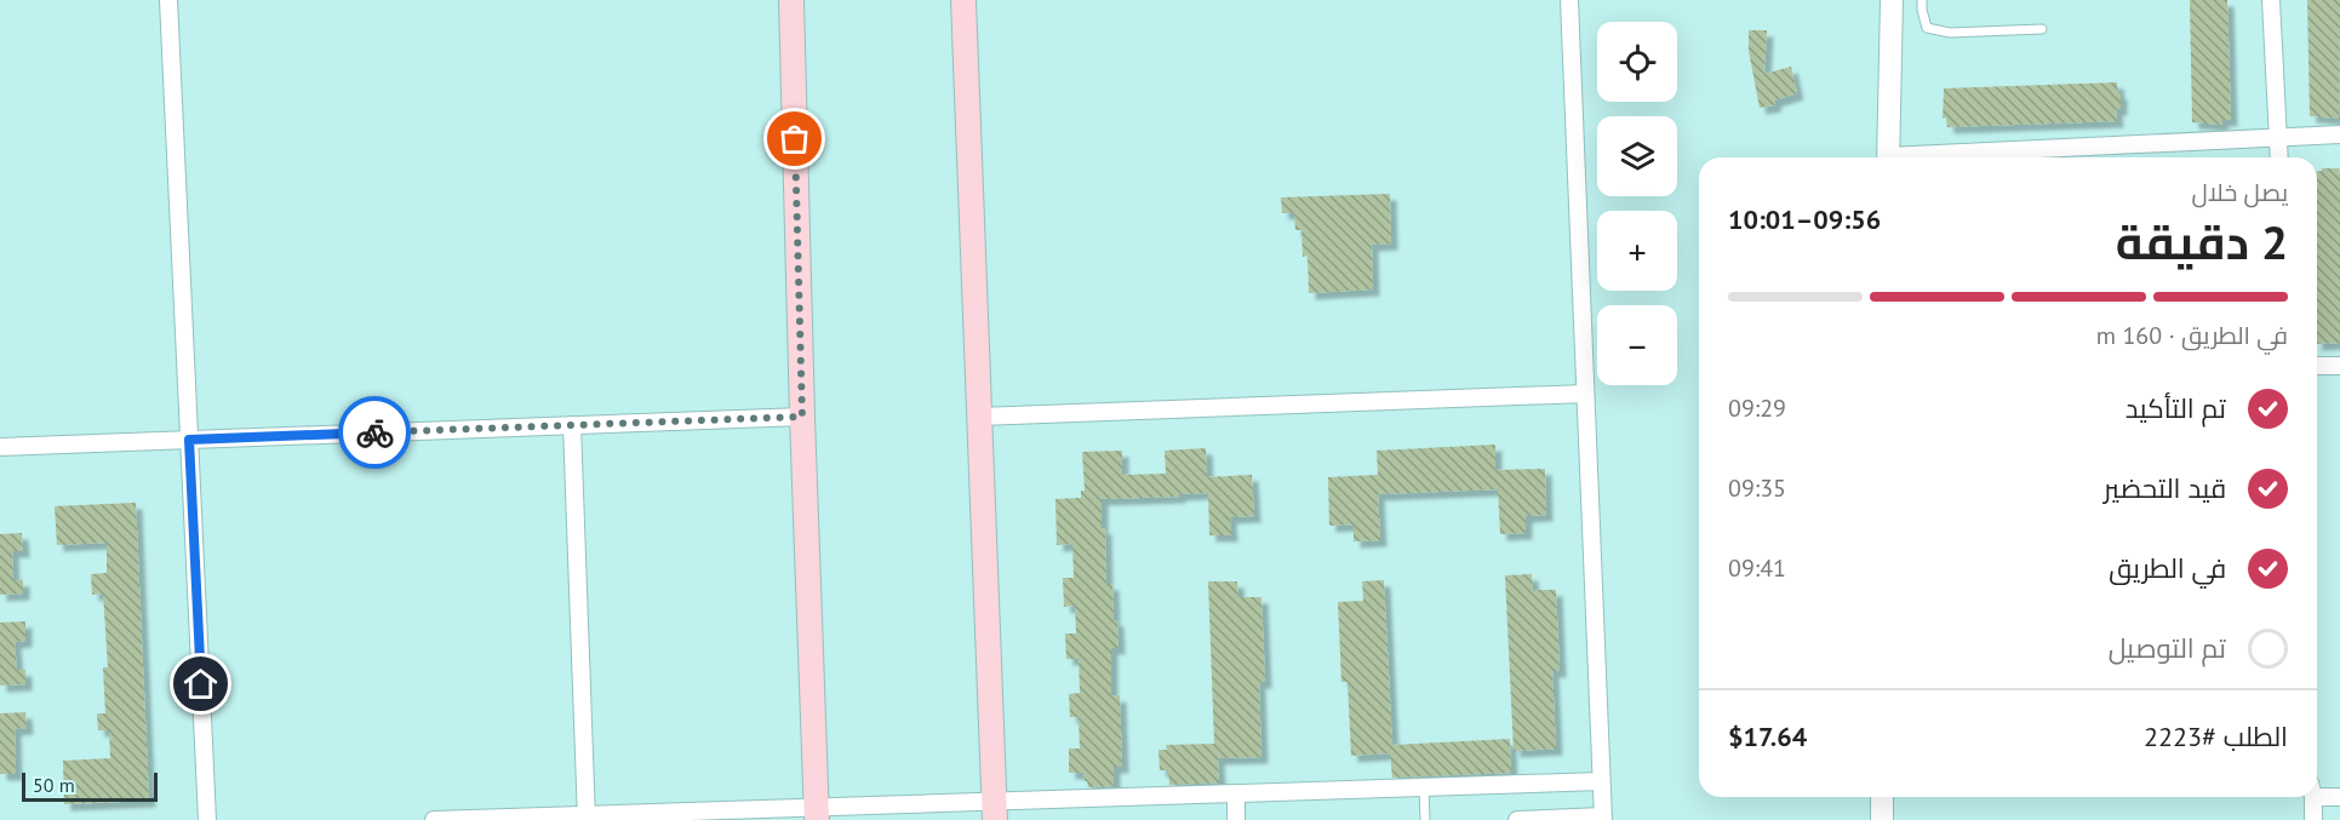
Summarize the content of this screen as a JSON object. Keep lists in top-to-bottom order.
{
  "scale_bar": "50 m",
  "page": {
    "map_buttons": ["+", "−"],
    "heading": ["2 دقيقة", "يصل خلال", "09:56–10:01"],
    "panel": ["الطلب #2223", "$17.64"],
    "bar": "في الطريق · 160 m",
    "list": [
      ["تم التأكيد", "09:29"],
      ["قيد التحضير", "09:35"],
      ["في الطريق", "09:41"],
      "تم التوصيل"
    ],
    "scale": "50 m"
  }
}
